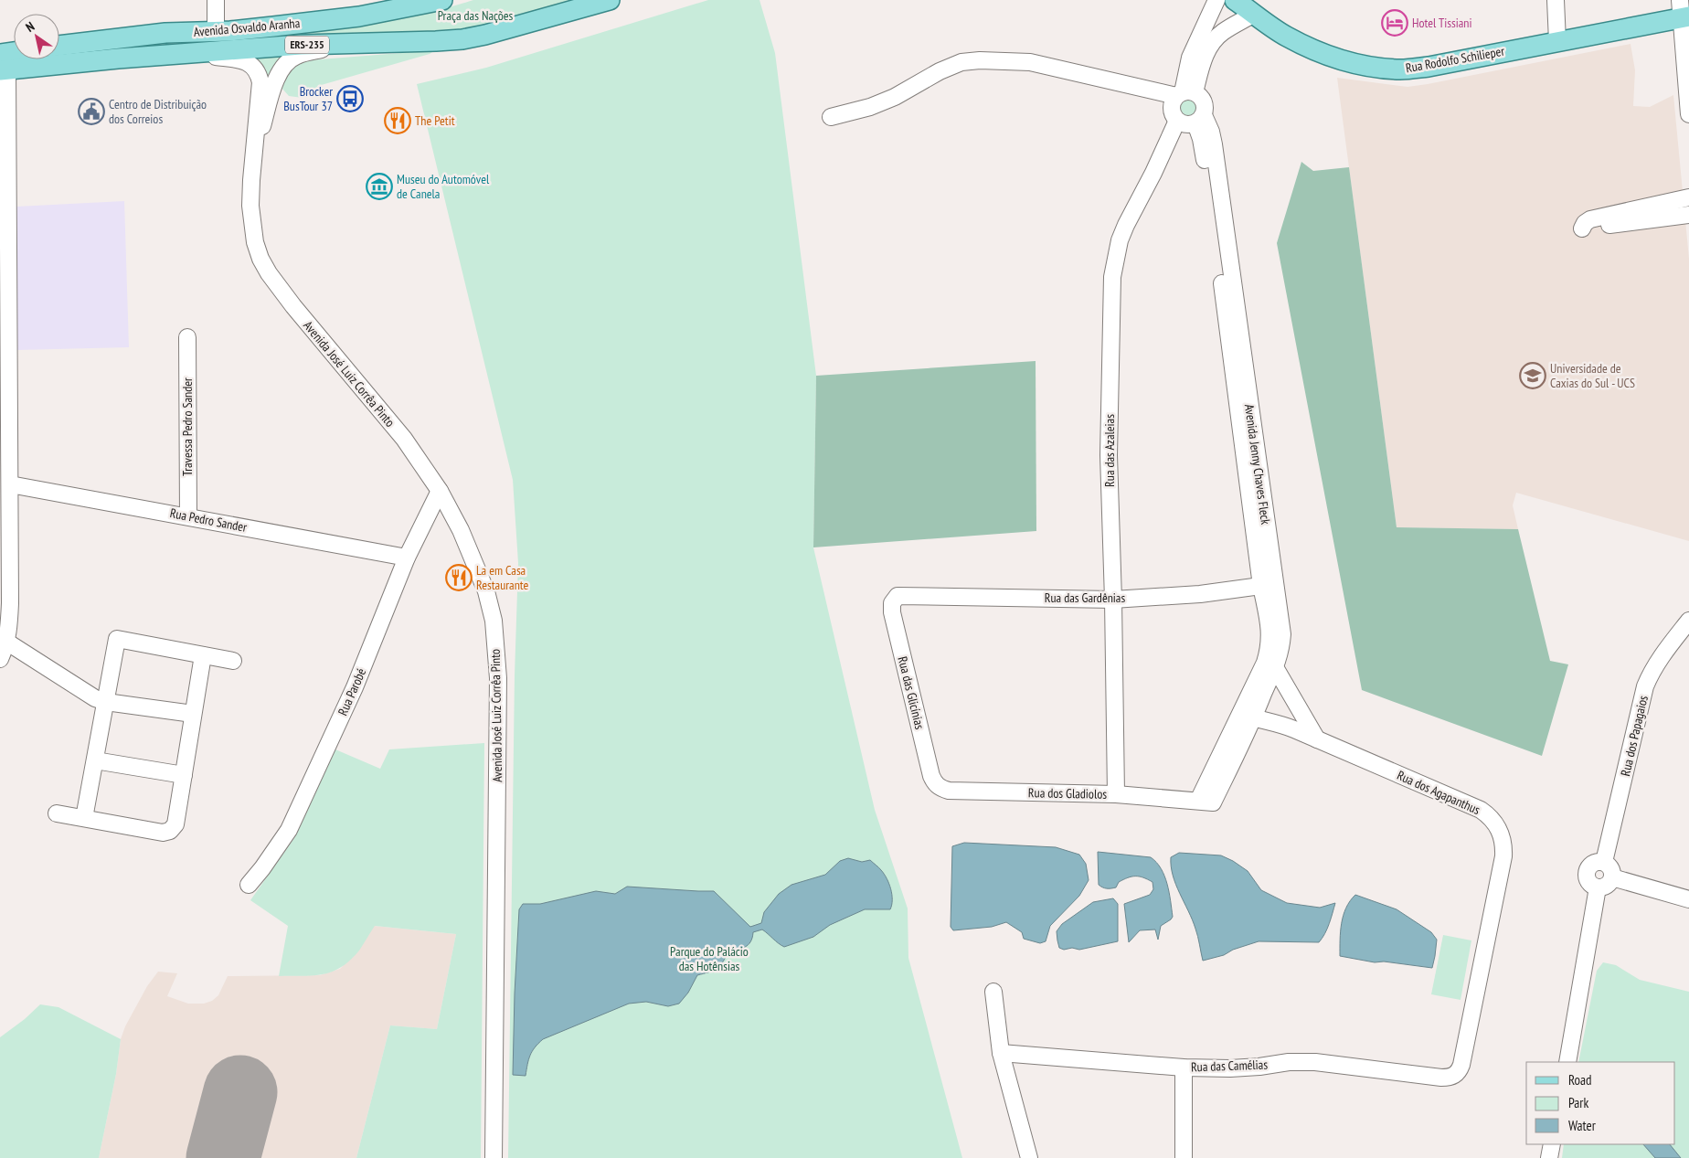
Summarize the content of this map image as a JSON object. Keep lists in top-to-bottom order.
{
  "streets": {
    "main road": ["Avenida Osvaldo Aranha", "ERS-235", "Rua Rodolfo Schilieper"],
    "street": [
      "Avenida José Luiz Corrêa Pinto",
      "Travessa Pedro Sander",
      "Rua das Azaleias",
      "Avenida Jenny Chaves Fleck",
      "Rua Pedro Sander",
      "Rua das Gardênias",
      "Rua Parobé",
      "Rua das Glicínias",
      "Rua dos Papagaios",
      "Rua dos Agapanthus",
      "Rua dos Gladiolos",
      "Rua das Camélias"
    ]
  },
  "crossings": [
    ["ERS-235", "Avenida José Luiz Corrêa Pinto"],
    ["Avenida José Luiz Corrêa Pinto", "Rua Parobé"],
    ["Travessa Pedro Sander", "Rua Pedro Sander"],
    ["Rua das Azaleias", "Avenida Jenny Chaves Fleck"],
    ["Rua das Azaleias", "Rua das Gardênias"],
    ["Rua das Azaleias", "Rua dos Gladiolos"],
    ["Avenida Jenny Chaves Fleck", "Rua das Gardênias"],
    ["Avenida Jenny Chaves Fleck", "Rua dos Agapanthus"],
    ["Avenida Jenny Chaves Fleck", "Rua dos Gladiolos"],
    ["Rua Pedro Sander", "Rua Parobé"],
    ["Rua das Gardênias", "Rua das Glicínias"],
    ["Rua das Glicínias", "Rua dos Gladiolos"],
    ["Rua dos Agapanthus", "Rua das Camélias"]
  ],
  "parks": ["Praça das Nações", "Parque do Palácio das Hotênsias"],
  "places": {
    "hotel": ["Hotel Tissiani"],
    "bus stop": ["Brocker BusTour 37"],
    "public building": ["Centro de Distribuição dos Correios"],
    "restaurant": ["The Petit", "La em Casa Restaurante"],
    "museum": ["Museu do Automóvel de Canela"],
    "school or university": ["Universidade de Caxias do Sul - UCS"]
  },
  "legend": ["Road", "Park", "Water"],
  "north": "top left"
}
